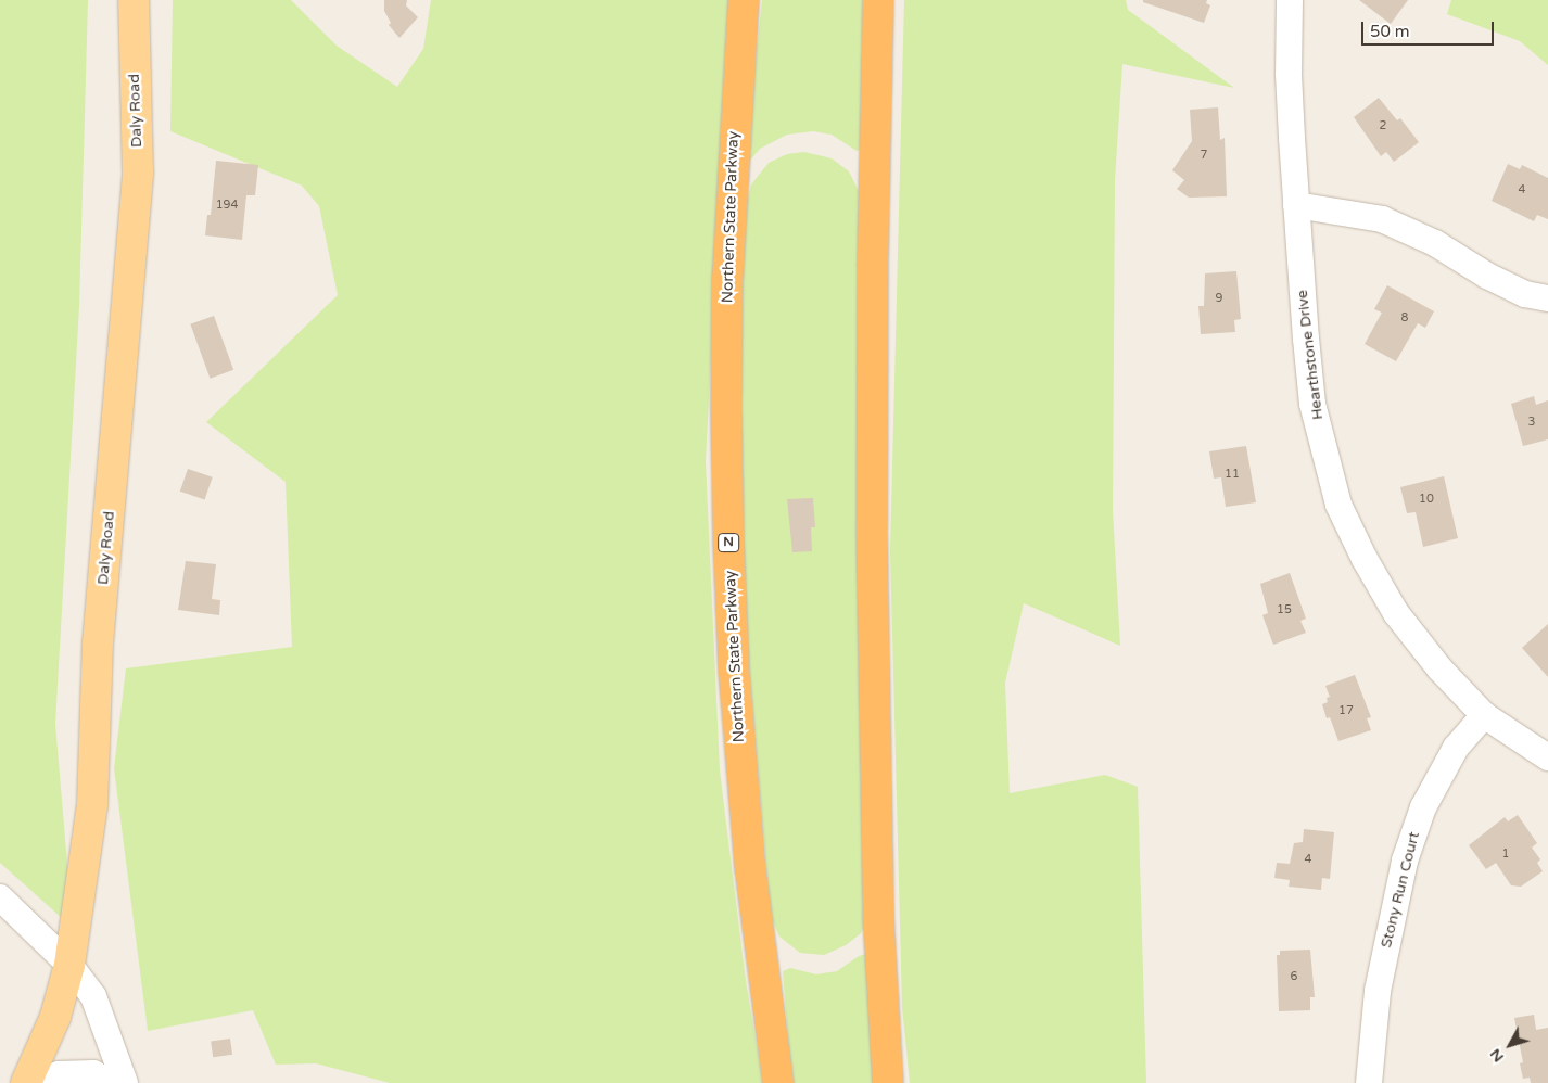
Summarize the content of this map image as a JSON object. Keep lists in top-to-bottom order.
{
  "streets": {
    "highway": ["Northern State Parkway", "N"],
    "main road": ["Daly Road"],
    "street": ["Hearthstone Drive", "Stony Run Court"]
  },
  "crossings": [
    ["Hearthstone Drive", "Stony Run Court"]
  ],
  "house_numbers": [
    "2",
    "7",
    "4",
    "194",
    "9",
    "8",
    "3",
    "11",
    "10",
    "15",
    "17",
    "1",
    "4",
    "6"
  ],
  "scale_bar": "50 m",
  "north": "bottom left"
}
